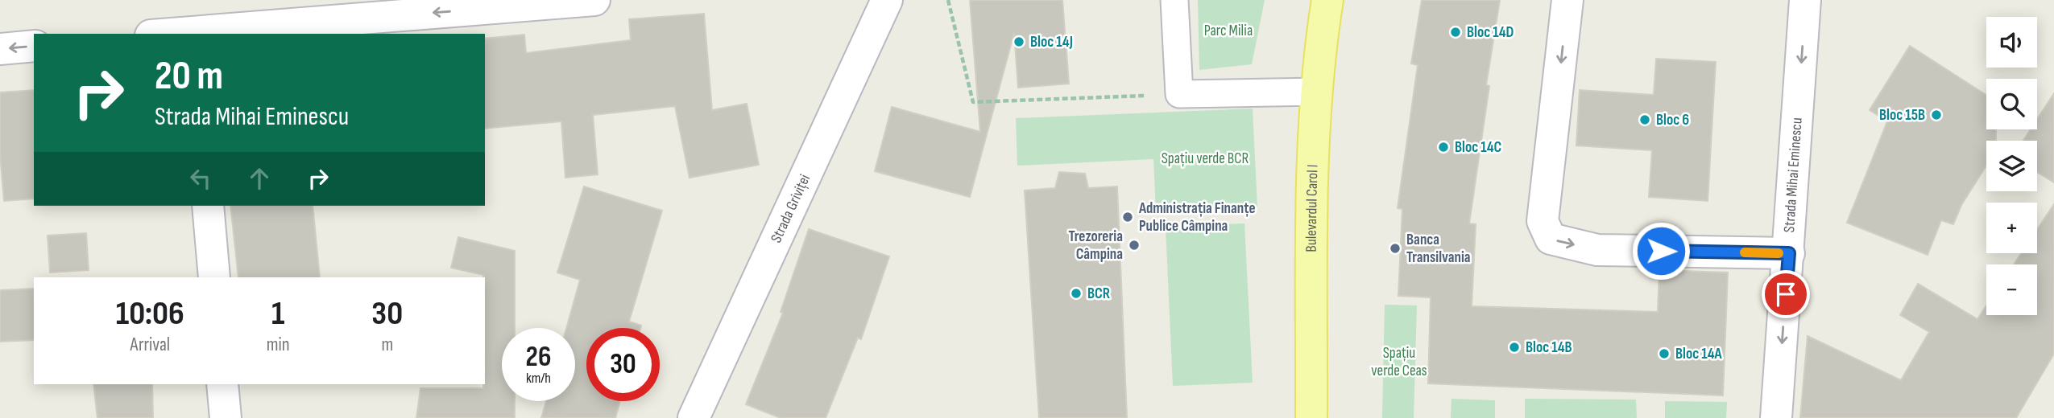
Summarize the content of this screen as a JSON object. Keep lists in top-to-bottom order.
{
  "streets": {
    "main road": ["Bulevardul Carol I"],
    "street": ["Strada Mihai Eminescu", "Strada Griviței"]
  },
  "one_way": ["Strada Mihai Eminescu"],
  "parks": ["Parc Milia", "Spațiu verde BCR", "Spațiu verde Ceas"],
  "places": [
    "Bloc 14D",
    "Bloc 14J",
    "Bloc 15B",
    "Bloc 6",
    "Bloc 14C",
    "Administrația Finanțe Publice Câmpina",
    "Trezoreria Câmpina",
    "Banca Transilvania",
    "BCR",
    "Bloc 14B",
    "Bloc 14A"
  ],
  "page": {
    "map_buttons": ["+", "−"],
    "turn": ["20 m", "Strada Mihai Eminescu"],
    "eta": [
      "10:06",
      "Arrival",
      "1",
      "min",
      "30",
      "m"
    ],
    "speed": "26 km/h",
    "limit": "30"
  }
}
